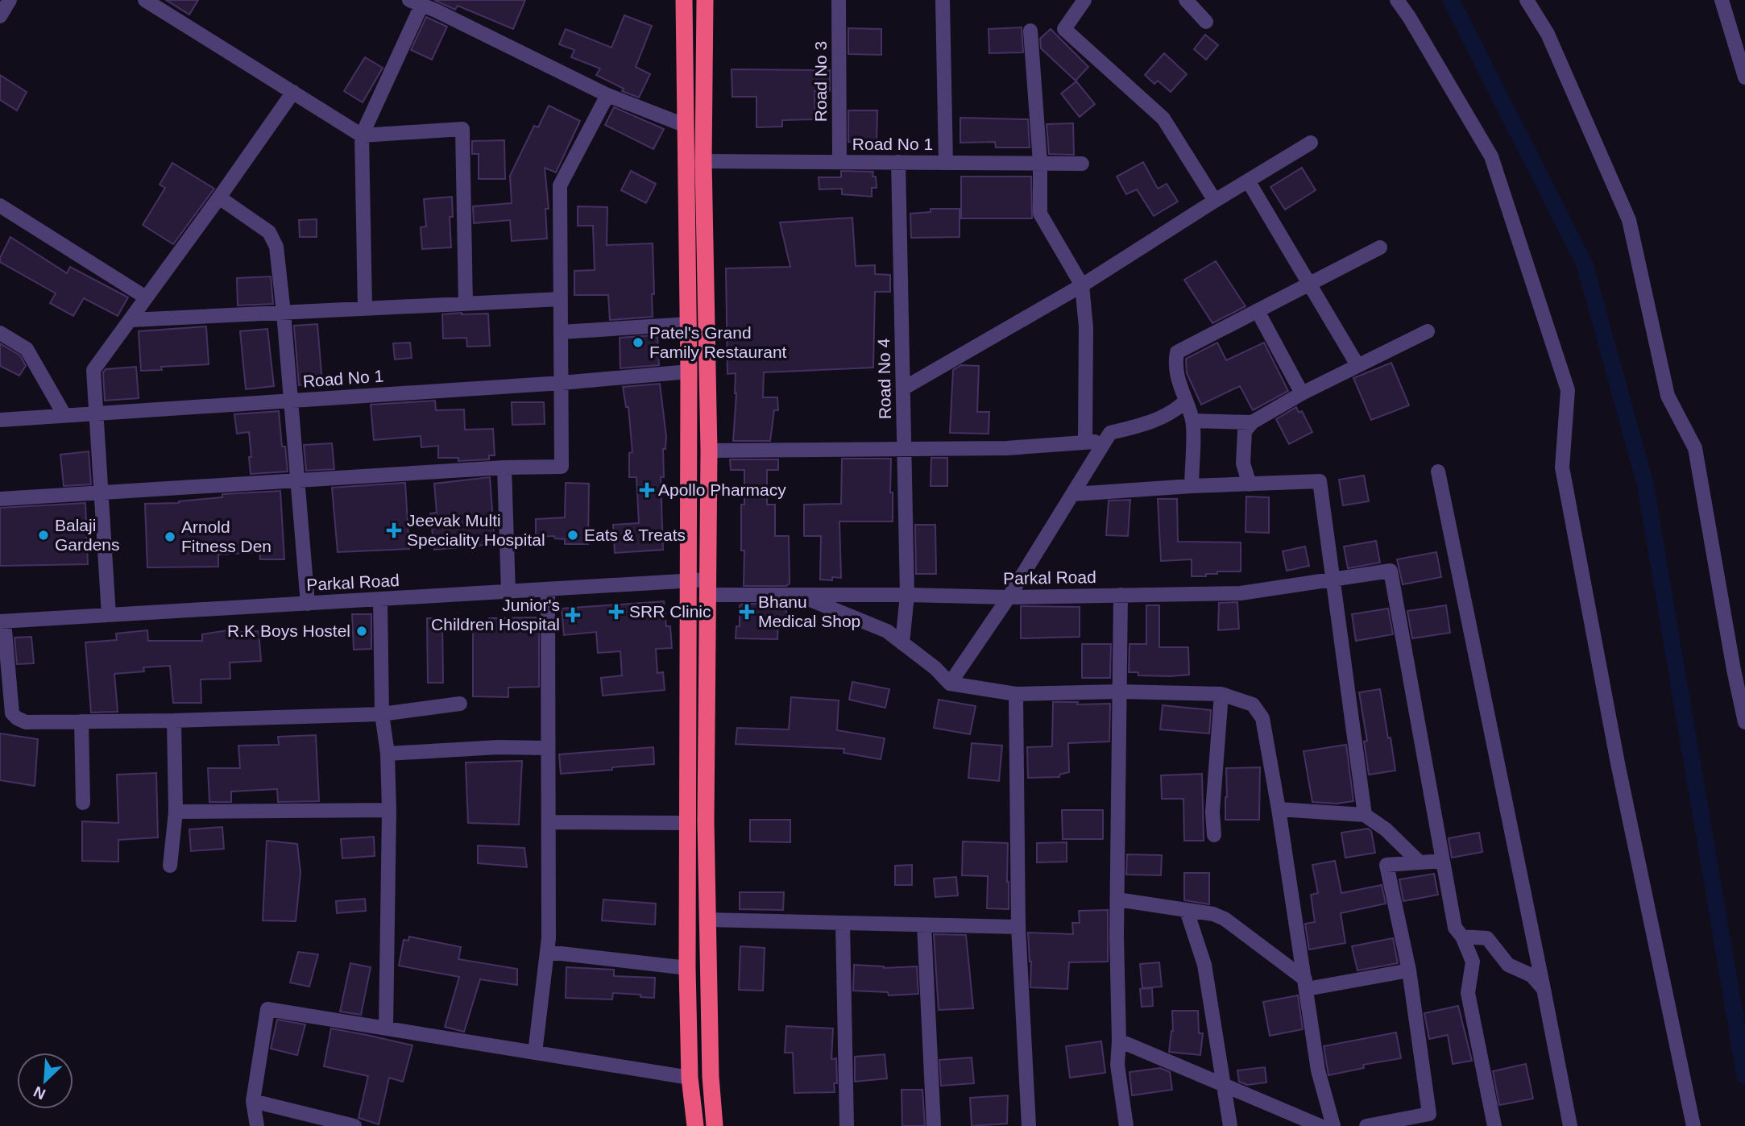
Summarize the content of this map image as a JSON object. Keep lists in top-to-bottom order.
{
  "streets": {
    "street": [
      "Road No 3",
      "Road No 1",
      "Road No 4",
      "Parkal Road"
    ]
  },
  "crossings": [
    ["Road No 3", "Road No 1"],
    ["Road No 1", "Road No 4"],
    ["Road No 4", "Parkal Road"]
  ],
  "places": {
    "other": [
      "Patel's Grand Family Restaurant",
      "Balaji Gardens",
      "Eats & Treats",
      "Arnold Fitness Den",
      "R.K Boys Hostel"
    ],
    "health": [
      "Apollo Pharmacy",
      "Jeevak Multi Speciality Hospital",
      "SRR Clinic",
      "Bhanu Medical Shop",
      "Junior's Children Hospital"
    ]
  },
  "north": "bottom left"
}
